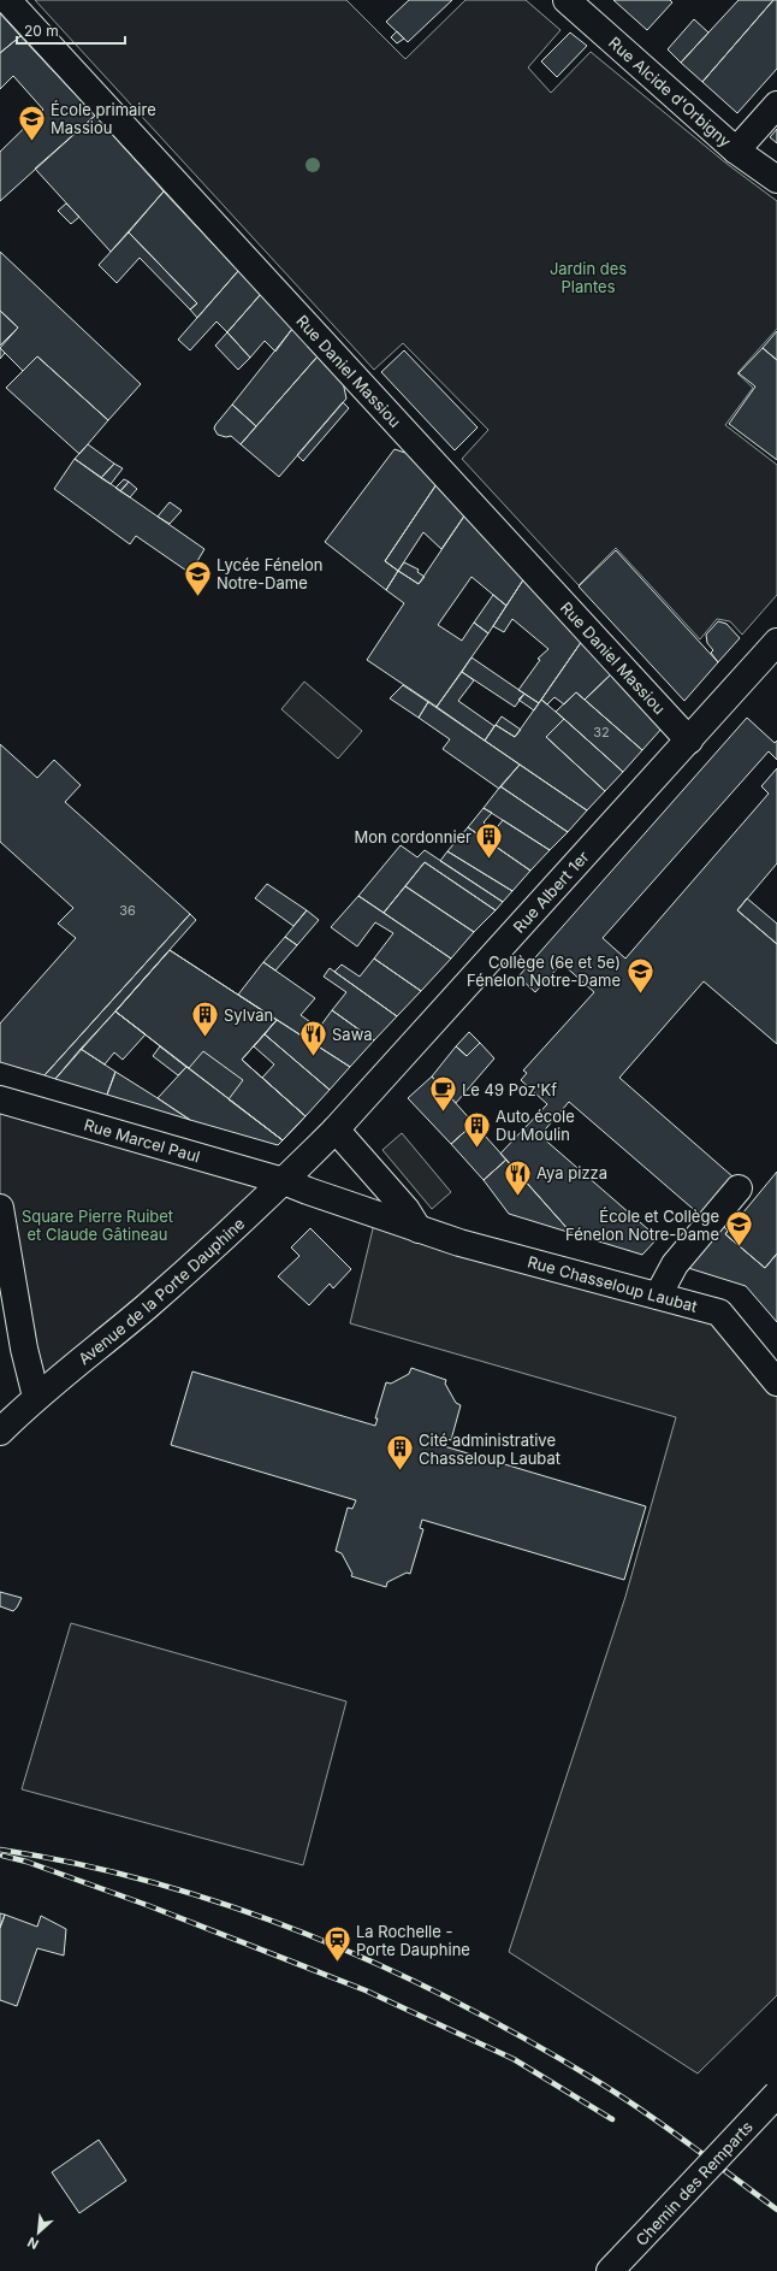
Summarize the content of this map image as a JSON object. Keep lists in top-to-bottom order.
{
  "streets": {
    "street": [
      "Rue Alcide d'Orbigny",
      "Rue Daniel Massiou",
      "Rue Albert 1er",
      "Rue Marcel Paul",
      "Rue Chasseloup Laubat",
      "Avenue de la Porte Dauphine",
      "Chemin des Remparts"
    ]
  },
  "crossings": [
    ["Rue Daniel Massiou", "Rue Albert 1er"],
    ["Rue Albert 1er", "Rue Marcel Paul"],
    ["Rue Albert 1er", "Rue Chasseloup Laubat"],
    ["Rue Albert 1er", "Avenue de la Porte Dauphine"],
    ["Rue Marcel Paul", "Rue Chasseloup Laubat"],
    ["Rue Marcel Paul", "Avenue de la Porte Dauphine"],
    ["Rue Chasseloup Laubat", "Avenue de la Porte Dauphine"]
  ],
  "parks": ["Jardin des Plantes", "Square Pierre Ruibet et Claude Gâtineau"],
  "places": {
    "school or university": [
      "École primaire Massiou",
      "Lycée Fénelon Notre-Dame",
      "Collège (6e et 5e) Fénelon Notre-Dame",
      "École et Collège Fénelon Notre-Dame"
    ],
    "building": [
      "Mon cordonnier",
      "Sylvan",
      "Auto école Du Moulin",
      "Cité administrative Chasseloup Laubat"
    ],
    "restaurant": ["Sawa", "Aya pizza"],
    "cafe": ["Le 49 Poz'Kf"],
    "station": ["La Rochelle - Porte Dauphine"]
  },
  "house_numbers": ["32", "36"],
  "scale_bar": "20 m",
  "north": "bottom left"
}
